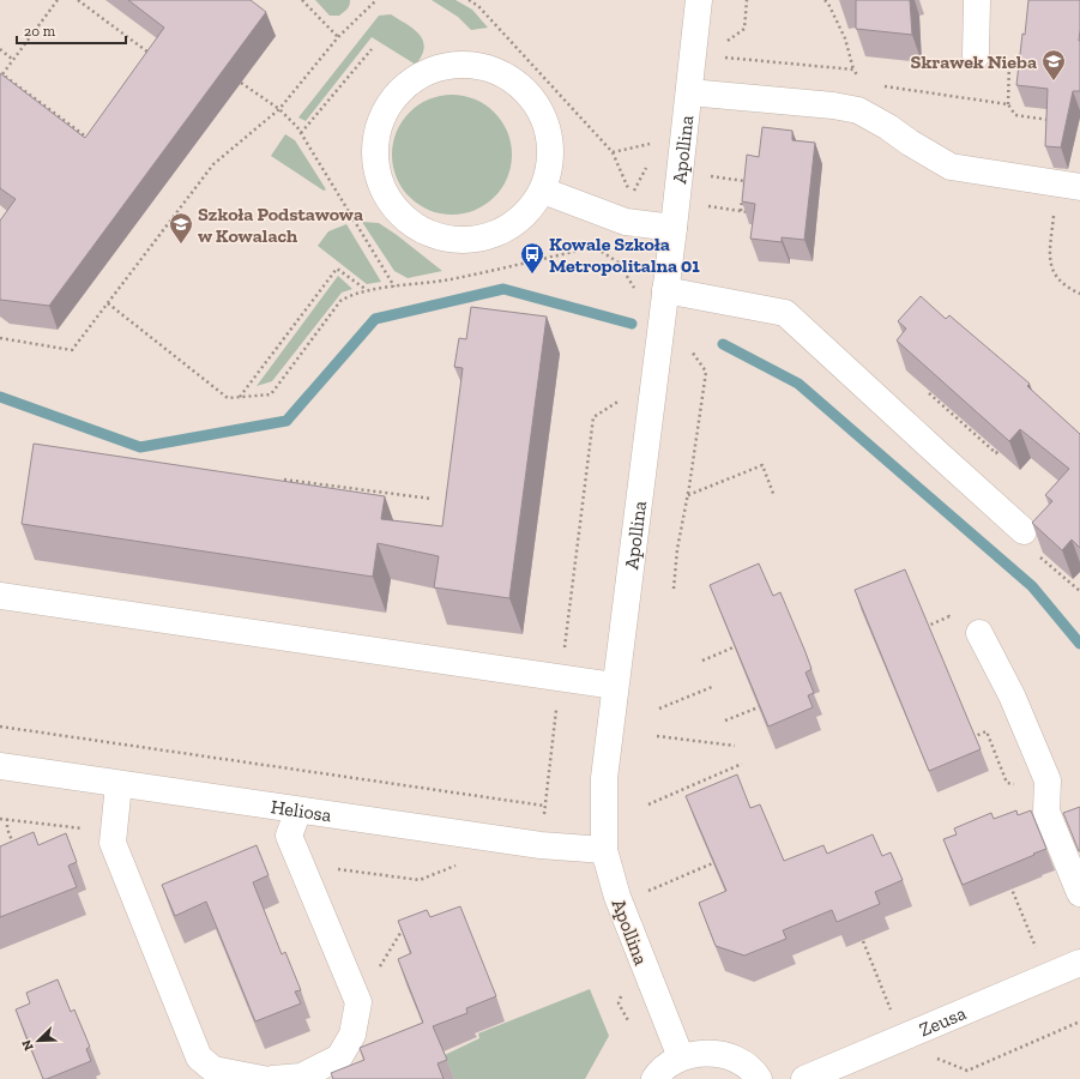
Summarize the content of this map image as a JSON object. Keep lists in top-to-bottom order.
{
  "streets": {
    "street": ["Apollina", "Heliosa", "Zeusa"]
  },
  "crossings": [
    ["Apollina", "Heliosa"]
  ],
  "places": {
    "school or university": ["Skrawek Nieba", "Szkoła Podstawowa w Kowalach"],
    "bus stop": ["Kowale Szkoła Metropolitalna 01"]
  },
  "scale_bar": "20 m",
  "north": "bottom left"
}
